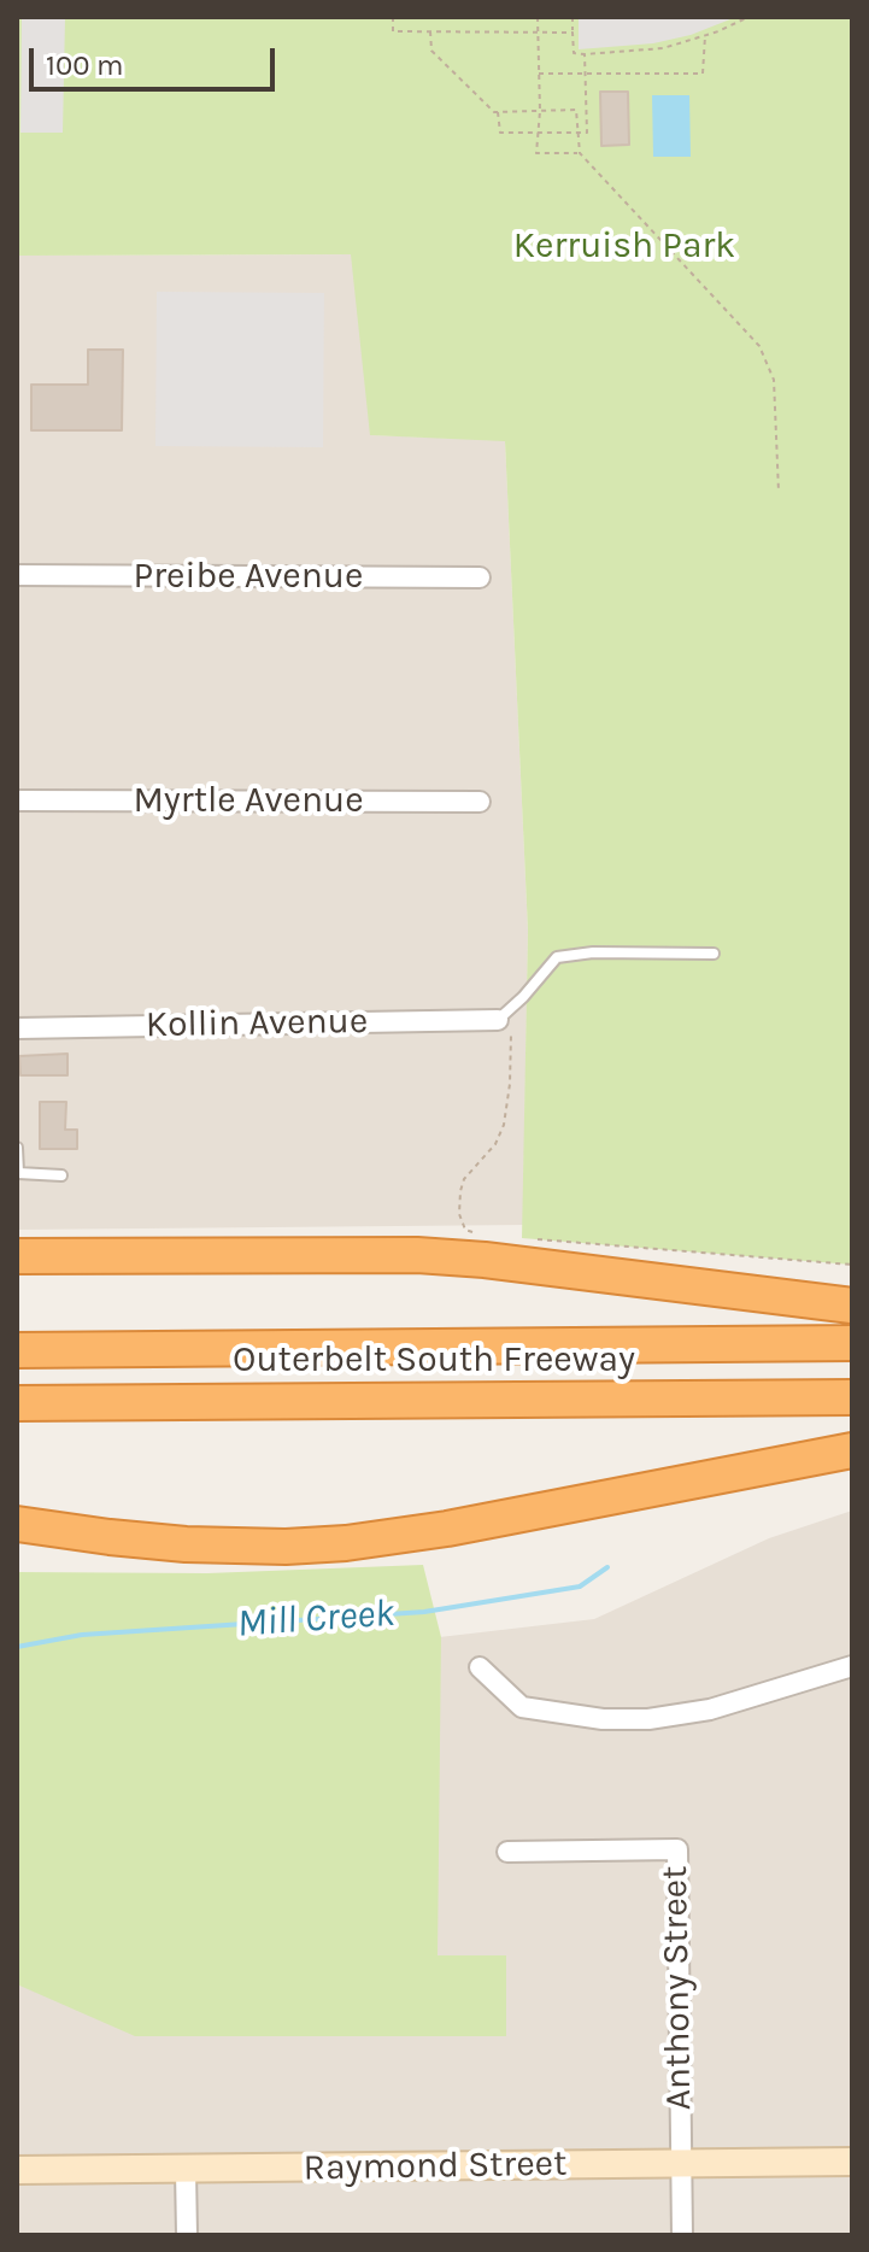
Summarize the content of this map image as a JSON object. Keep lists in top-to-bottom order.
{
  "streets": {
    "highway": ["Outerbelt South Freeway"],
    "street": [
      "Preibe Avenue",
      "Myrtle Avenue",
      "Kollin Avenue",
      "Anthony Street",
      "Raymond Street"
    ]
  },
  "crossings": [
    ["Anthony Street", "Raymond Street"]
  ],
  "water": ["Mill Creek"],
  "parks": ["Kerruish Park"],
  "scale_bar": "100 m"
}
